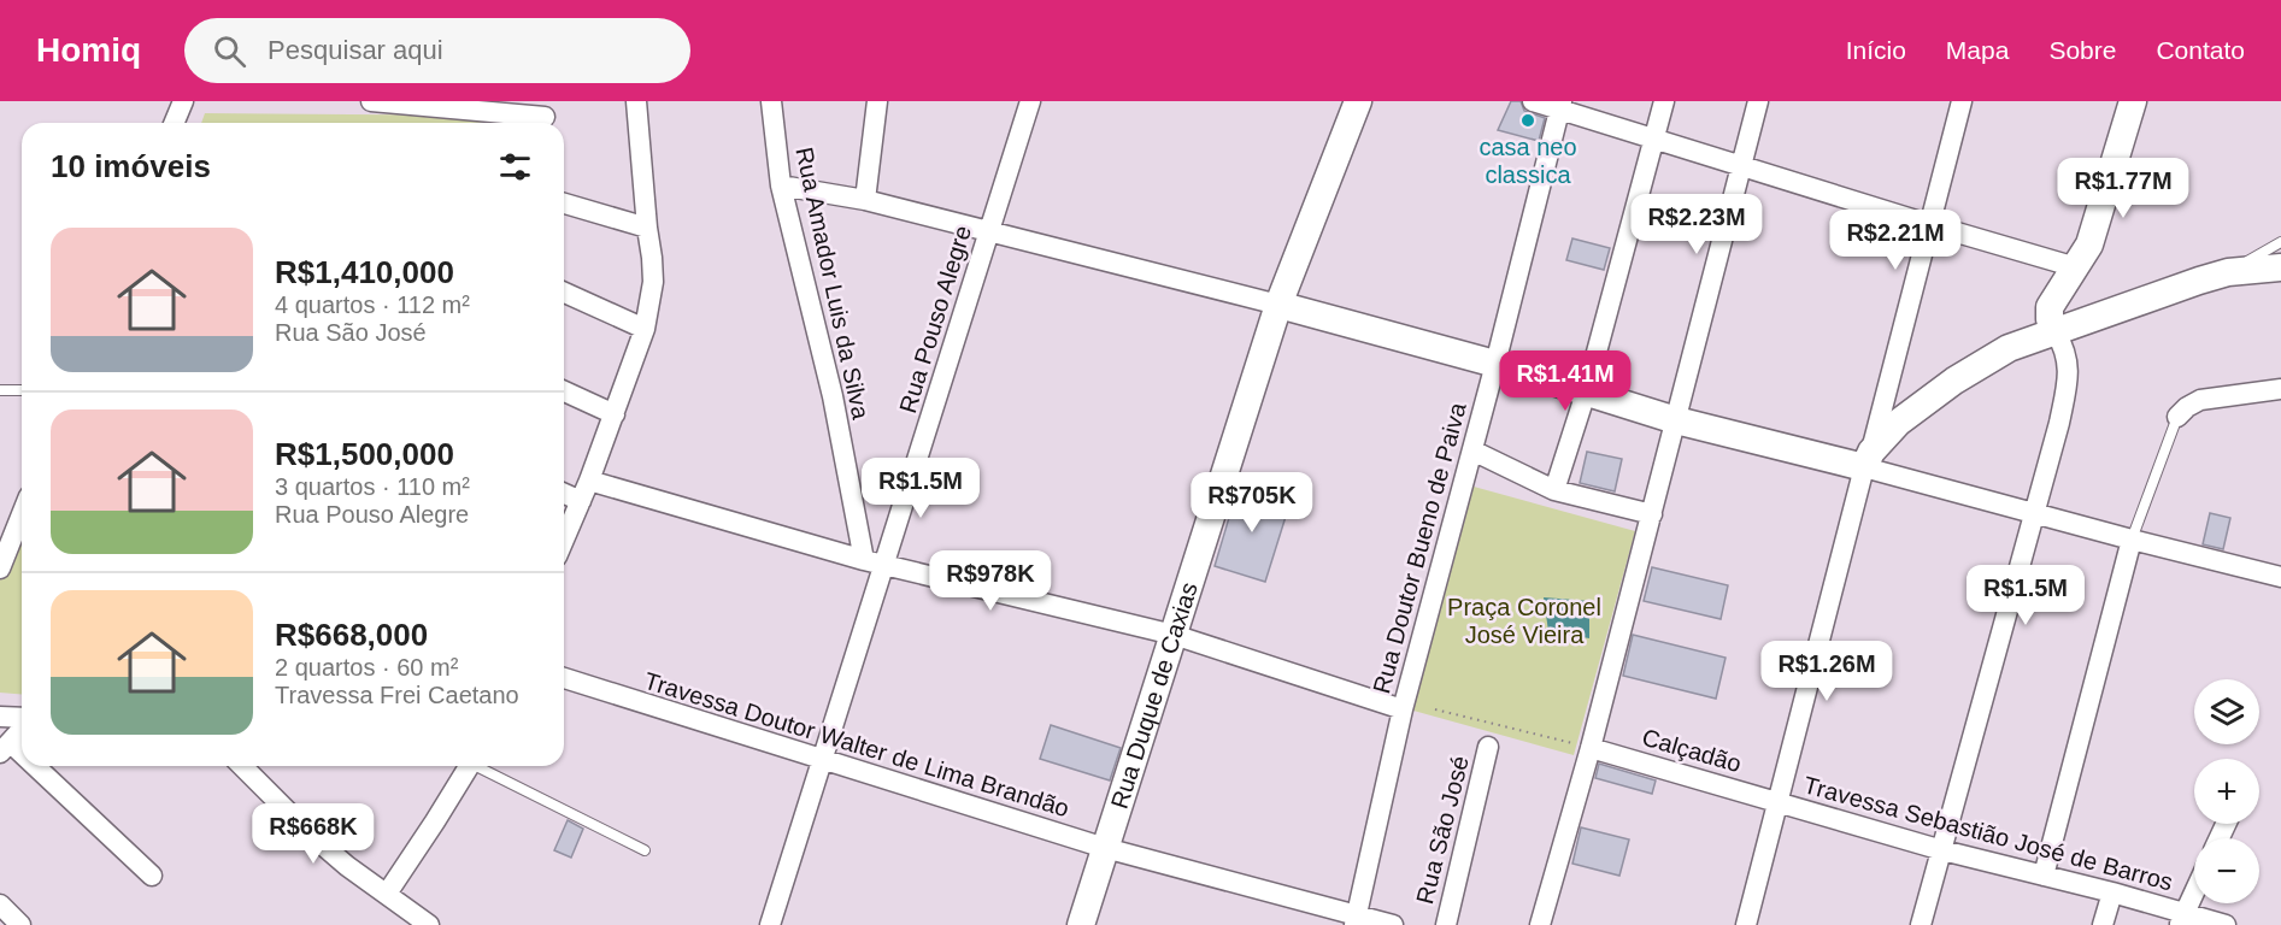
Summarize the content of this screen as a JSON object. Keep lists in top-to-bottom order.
{
  "streets": {
    "street": [
      "Rua Amador Luis da Silva",
      "Rua Pouso Alegre",
      "Rua Doutor Bueno de Paiva",
      "Rua Duque de Caxias",
      "Travessa Doutor Walter de Lima Brandão",
      "Calçadão",
      "Rua São José",
      "Travessa Sebastião José de Barros"
    ]
  },
  "crossings": [
    ["Rua Pouso Alegre", "Travessa Doutor Walter de Lima Brandão"],
    ["Rua Doutor Bueno de Paiva", "Travessa Doutor Walter de Lima Brandão"],
    ["Rua Duque de Caxias", "Travessa Doutor Walter de Lima Brandão"],
    ["Calçadão", "Travessa Sebastião José de Barros"]
  ],
  "parks": ["Praça Coronel José Vieira"],
  "places": ["casa neo classica"],
  "page": {
    "header": "Homiq",
    "search": "Pesquisar aqui",
    "nav": [
      "Início",
      "Mapa",
      "Sobre",
      "Contato"
    ],
    "heading": "10 imóveis",
    "price": [
      "R$1.77M",
      "R$2.23M",
      "R$2.21M",
      "R$1.41M",
      "R$1.5M",
      "R$705K",
      "R$978K",
      "R$1.5M",
      "R$1.26M",
      "R$668K"
    ],
    "list": [
      {
        "name": "R$1,410,000",
        "note": "4 quartos · 112 m² · Rua São José"
      },
      {
        "name": "R$1,500,000",
        "note": "3 quartos · 110 m² · Rua Pouso Alegre"
      },
      {
        "name": "R$668,000",
        "note": "2 quartos · 60 m² · Travessa Frei Caetano"
      }
    ],
    "map_buttons": ["+", "−"]
  }
}
